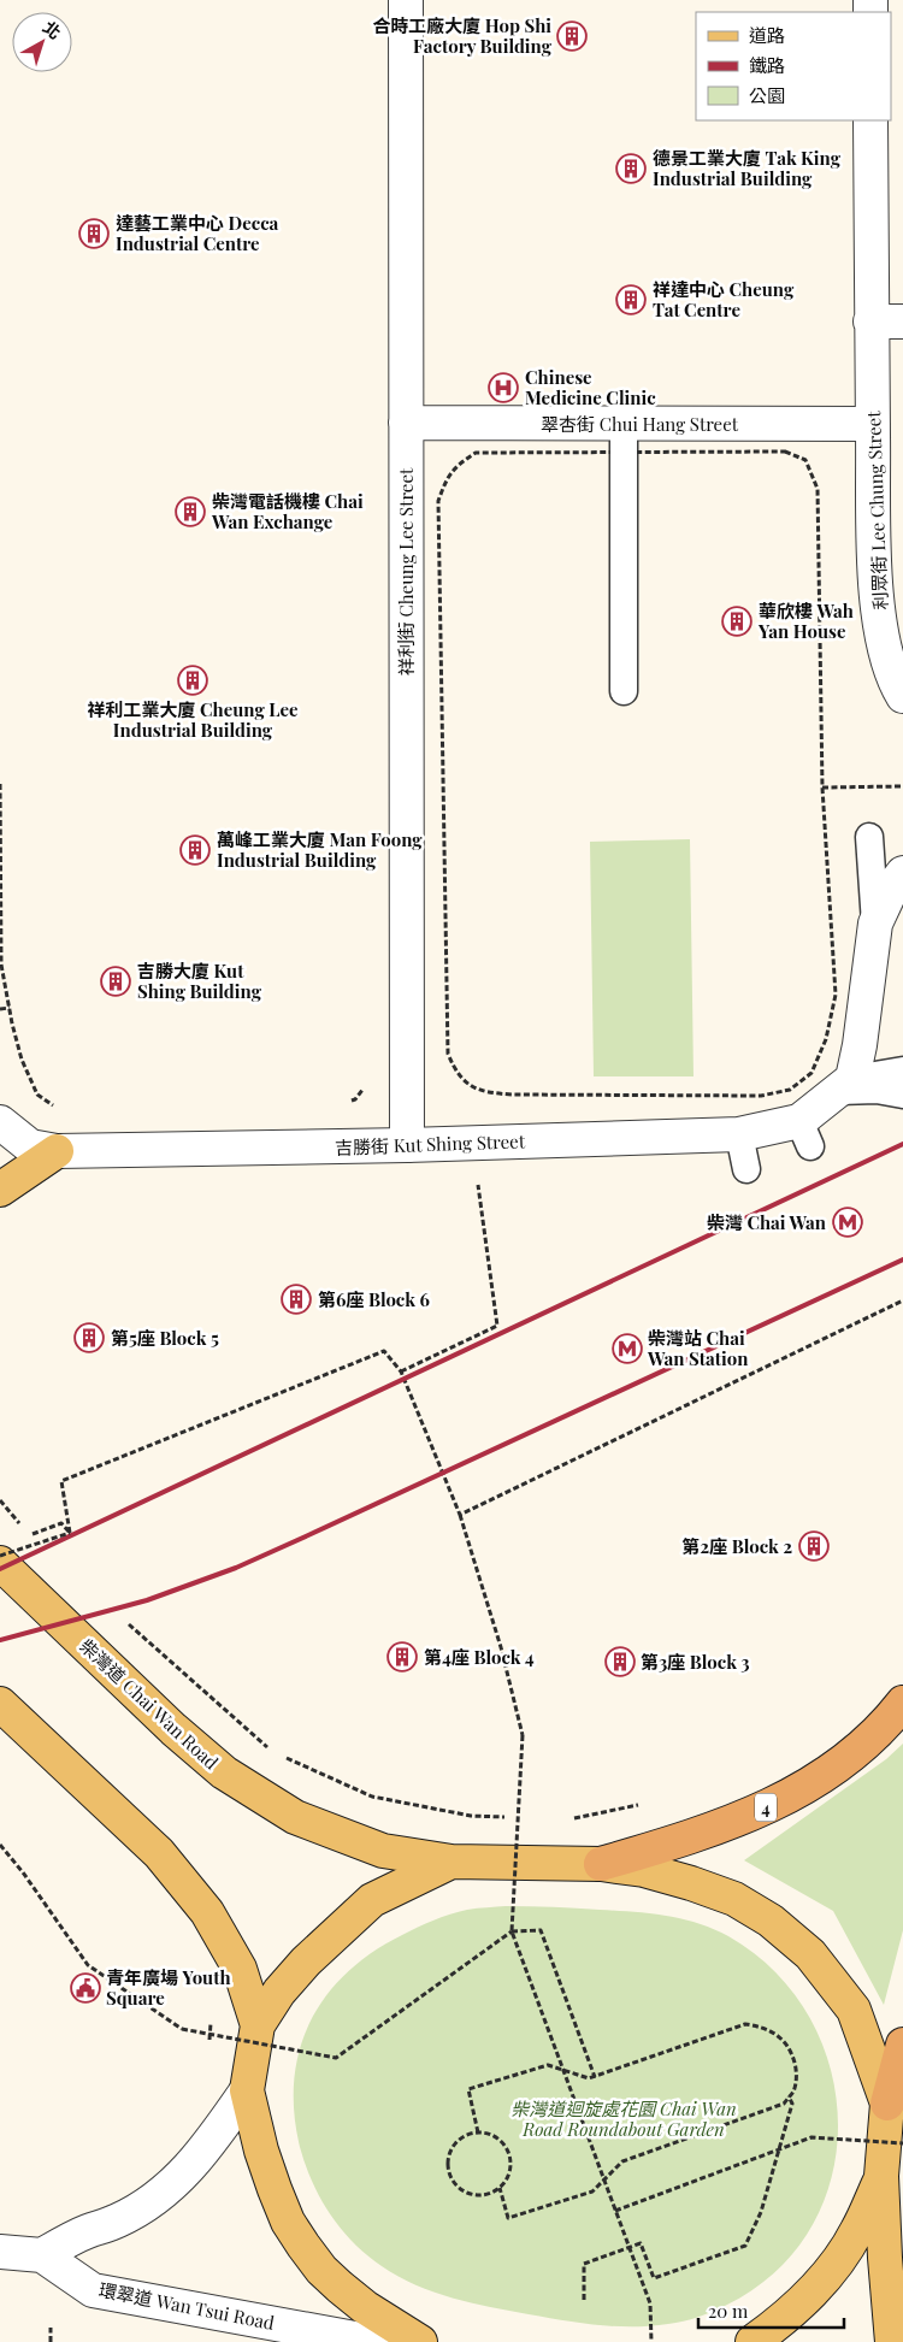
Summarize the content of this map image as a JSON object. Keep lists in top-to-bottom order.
{
  "streets": {
    "highway": ["4"],
    "main road": ["柴灣道 Chai Wan Road"],
    "street": [
      "翠杏街 Chui Hang Street",
      "利眾街 Lee Chung Street",
      "祥利街 Cheung Lee Street",
      "吉勝街 Kut Shing Street",
      "環翠道 Wan Tsui Road"
    ]
  },
  "crossings": [
    ["翠杏街 Chui Hang Street", "利眾街 Lee Chung Street"],
    ["翠杏街 Chui Hang Street", "祥利街 Cheung Lee Street"],
    ["祥利街 Cheung Lee Street", "吉勝街 Kut Shing Street"],
    ["柴灣道 Chai Wan Road", "4"]
  ],
  "parks": ["柴灣道迴旋處花園 Chai Wan Road Roundabout Garden"],
  "places": {
    "building": [
      "合時工廠大廈 Hop Shi Factory Building",
      "德景工業大廈 Tak King Industrial Building",
      "達藝工業中心 Decca Industrial Centre",
      "祥達中心 Cheung Tat Centre",
      "柴灣電話機樓 Chai Wan Exchange",
      "華欣樓 Wah Yan House",
      "祥利工業大廈 Cheung Lee Industrial Building",
      "萬峰工業大廈 Man Foong Industrial Building",
      "吉勝大廈 Kut Shing Building",
      "第6座 Block 6",
      "第5座 Block 5",
      "第2座 Block 2",
      "第4座 Block 4",
      "第3座 Block 3"
    ],
    "hospital": ["Chinese Medicine Clinic"],
    "metro station": ["柴灣 Chai Wan", "柴灣站 Chai Wan Station"],
    "public building": ["青年廣場 Youth Square"]
  },
  "legend": ["道路", "鐵路", "公園"],
  "scale_bar": "20 m",
  "north": "top right"
}
